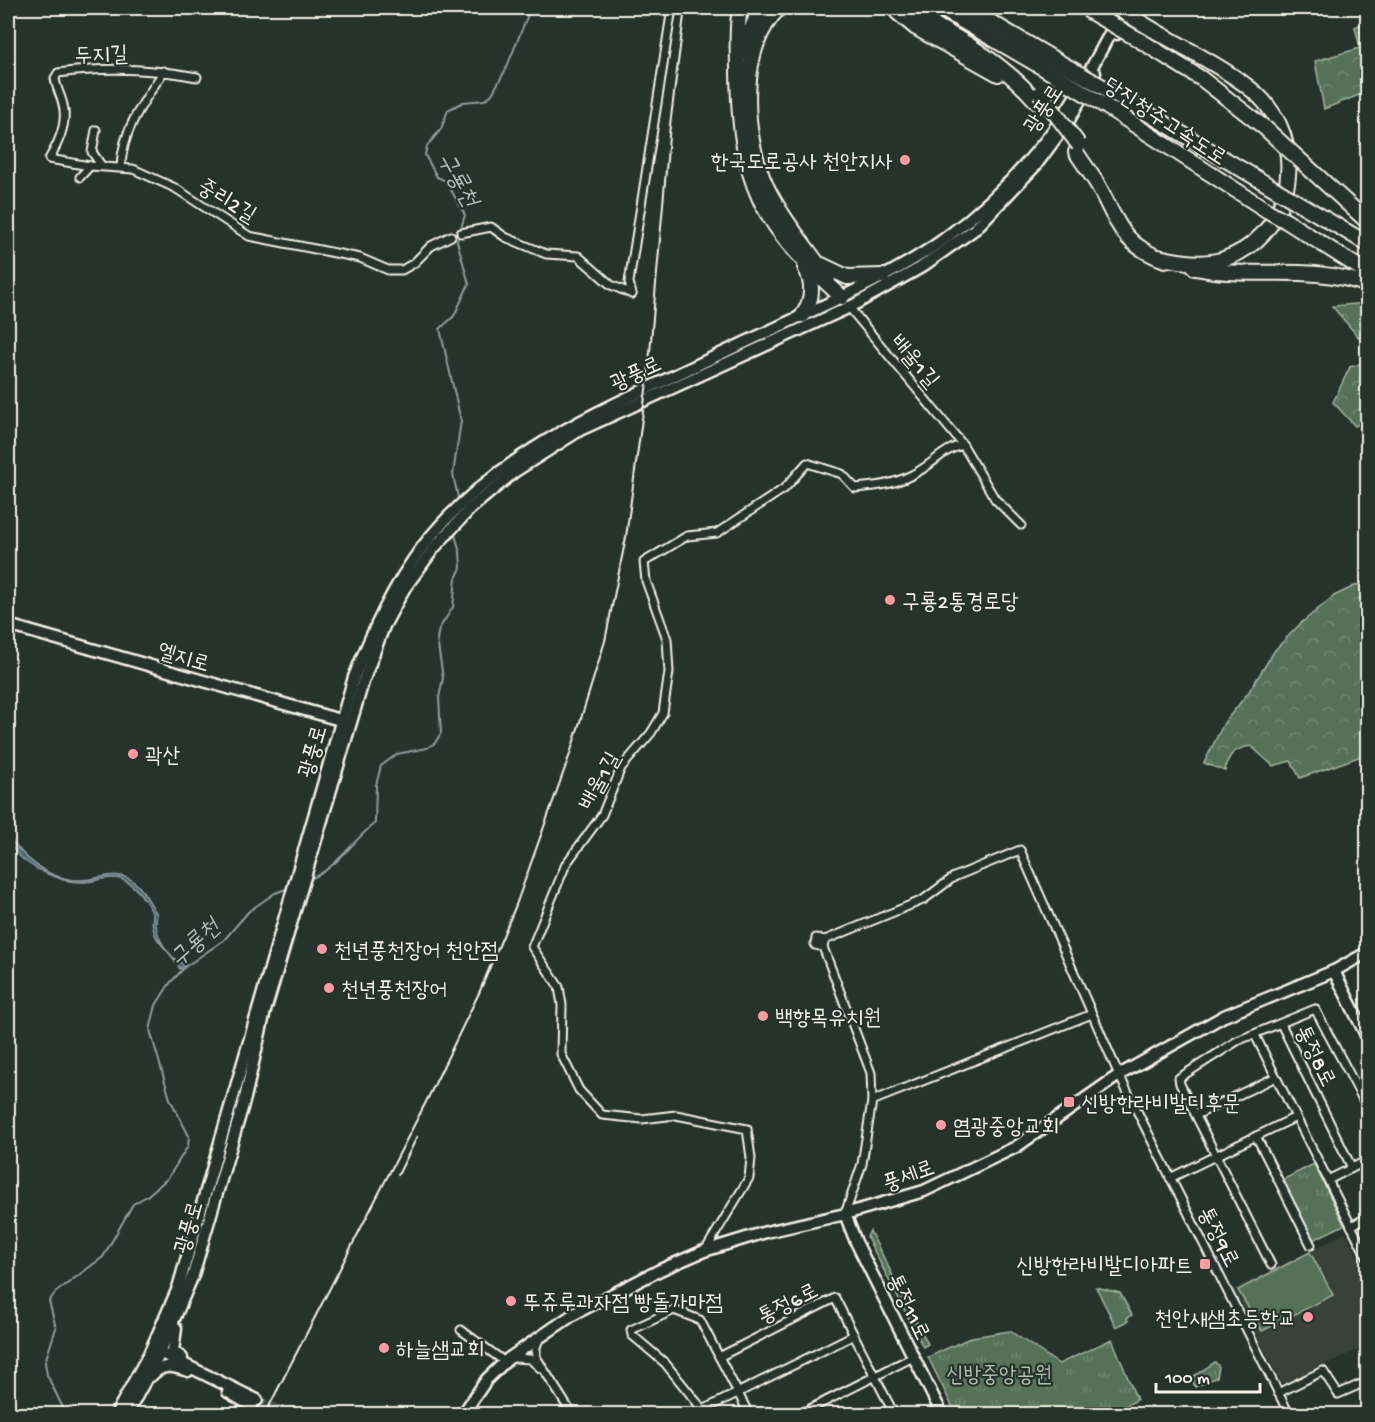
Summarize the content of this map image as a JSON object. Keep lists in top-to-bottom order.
{
  "streets": {
    "highway": ["당진청주고속도로"],
    "main road": [
      "광풍로",
      "엘지로",
      "풍세로",
      "통정11로"
    ],
    "street": [
      "두지길",
      "중리2길",
      "배울1길",
      "통정8로",
      "통정9로",
      "통정6로"
    ]
  },
  "crossings": [
    ["두지길", "중리2길"],
    ["광풍로", "배울1길"],
    ["광풍로", "엘지로"],
    ["배울1길", "풍세로"],
    ["풍세로", "통정9로"],
    ["풍세로", "통정11로"]
  ],
  "water": ["구룡천"],
  "parks": ["신방중앙공원"],
  "places": {
    "other": [
      "한국도로공사 천안지사",
      "구룡2통경로당",
      "곽산",
      "천년풍천장어 천안점",
      "천년풍천장어",
      "백향목유치원",
      "염광중앙교회",
      "뚜쥬루과자점 빵돌가마점",
      "천안새샘초등학교",
      "하늘샘교회"
    ],
    "transit": ["신방한라비발디후문", "신방한라비발디아파트"]
  },
  "scale_bar": "100 m"
}
